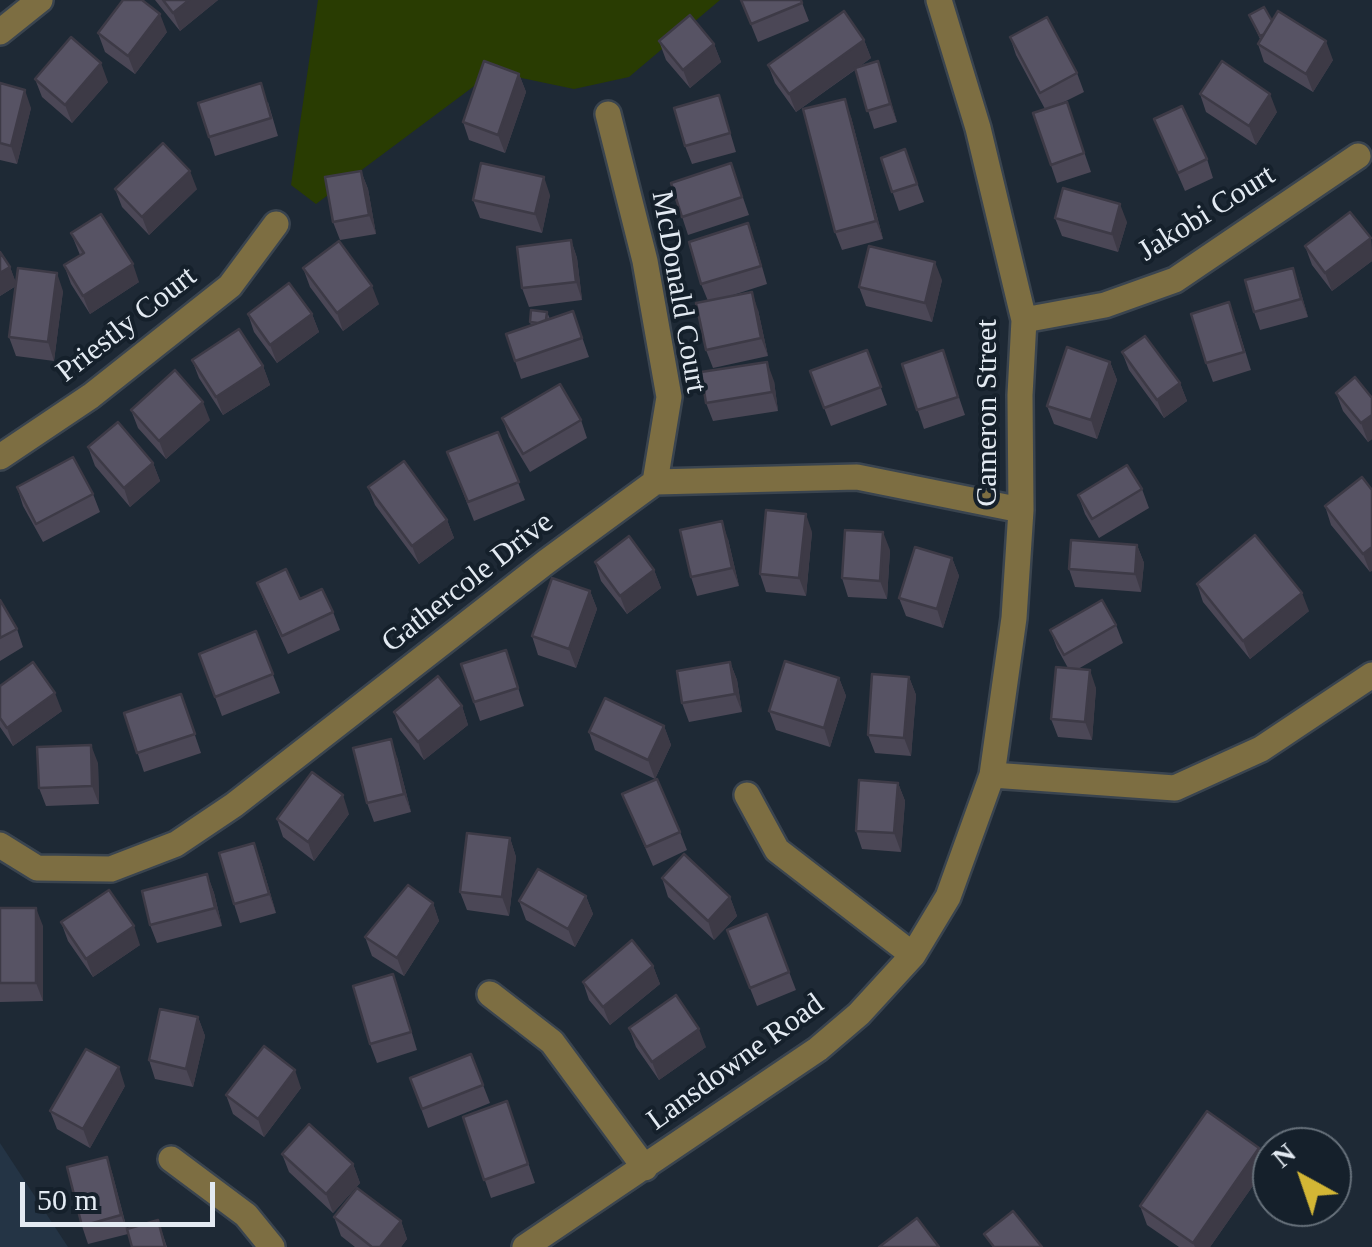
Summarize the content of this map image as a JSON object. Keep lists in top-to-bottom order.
{
  "streets": {
    "street": [
      "Jakobi Court",
      "McDonald Court",
      "Priestly Court",
      "Cameron Street",
      "Gathercole Drive",
      "Lansdowne Road"
    ]
  },
  "crossings": [
    ["Jakobi Court", "Cameron Street"],
    ["McDonald Court", "Gathercole Drive"],
    ["Cameron Street", "Lansdowne Road"]
  ],
  "scale_bar": "50 m",
  "north": "top left"
}
